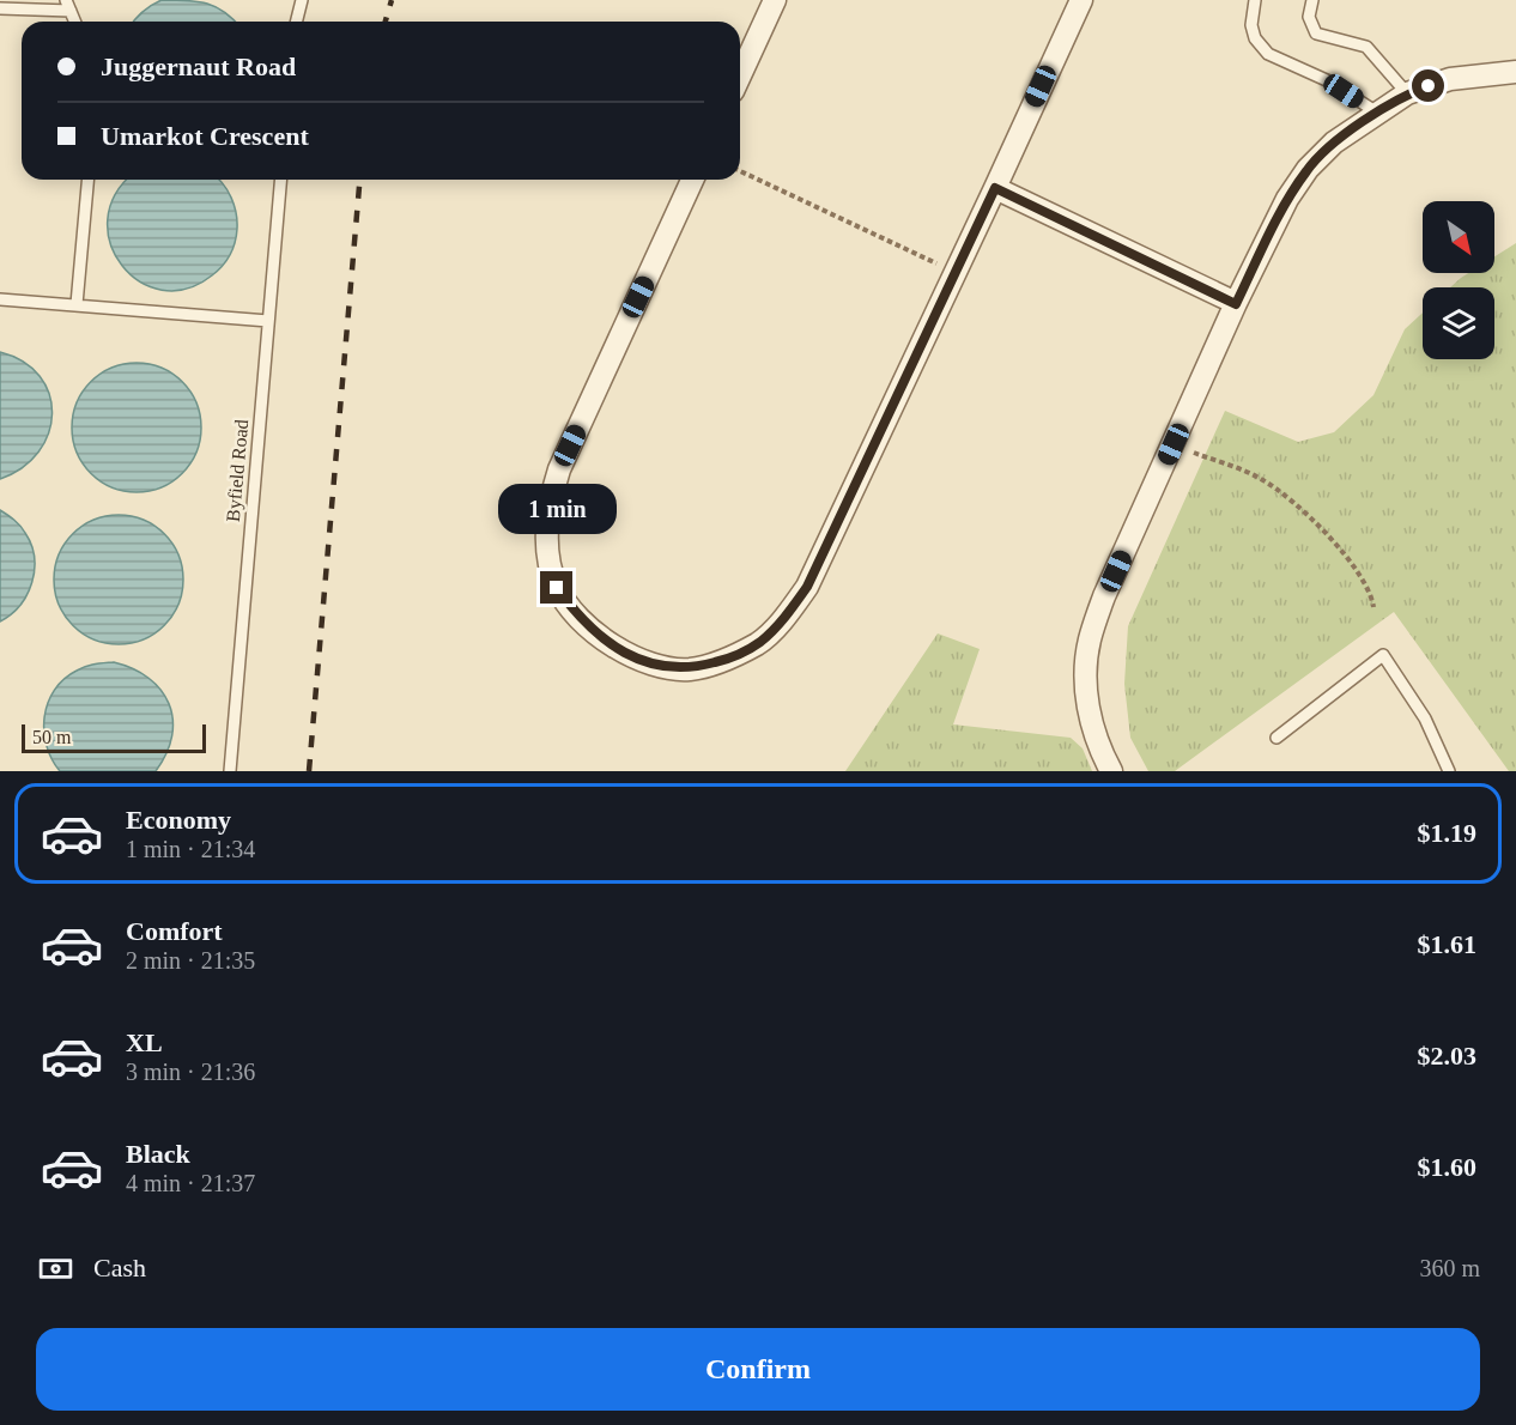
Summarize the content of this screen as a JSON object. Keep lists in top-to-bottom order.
{
  "streets": {
    "lane": ["Byfield Road"]
  },
  "scale_bar": "50 m",
  "north": "bottom right",
  "page": {
    "banner": ["Juggernaut Road", "Umarkot Crescent"],
    "bubble": "1 min",
    "scale": "50 m",
    "list": [
      {
        "name": "Economy",
        "note": "1 min · 21:34",
        "value": "$1.19"
      },
      {
        "name": "Comfort",
        "note": "2 min · 21:35",
        "value": "$1.61"
      },
      {
        "name": "XL",
        "note": "3 min · 21:36",
        "value": "$2.03"
      },
      {
        "name": "Black",
        "note": "4 min · 21:37",
        "value": "$1.60"
      }
    ],
    "pay": ["Cash", "360 m"],
    "buttons": "Confirm"
  }
}
